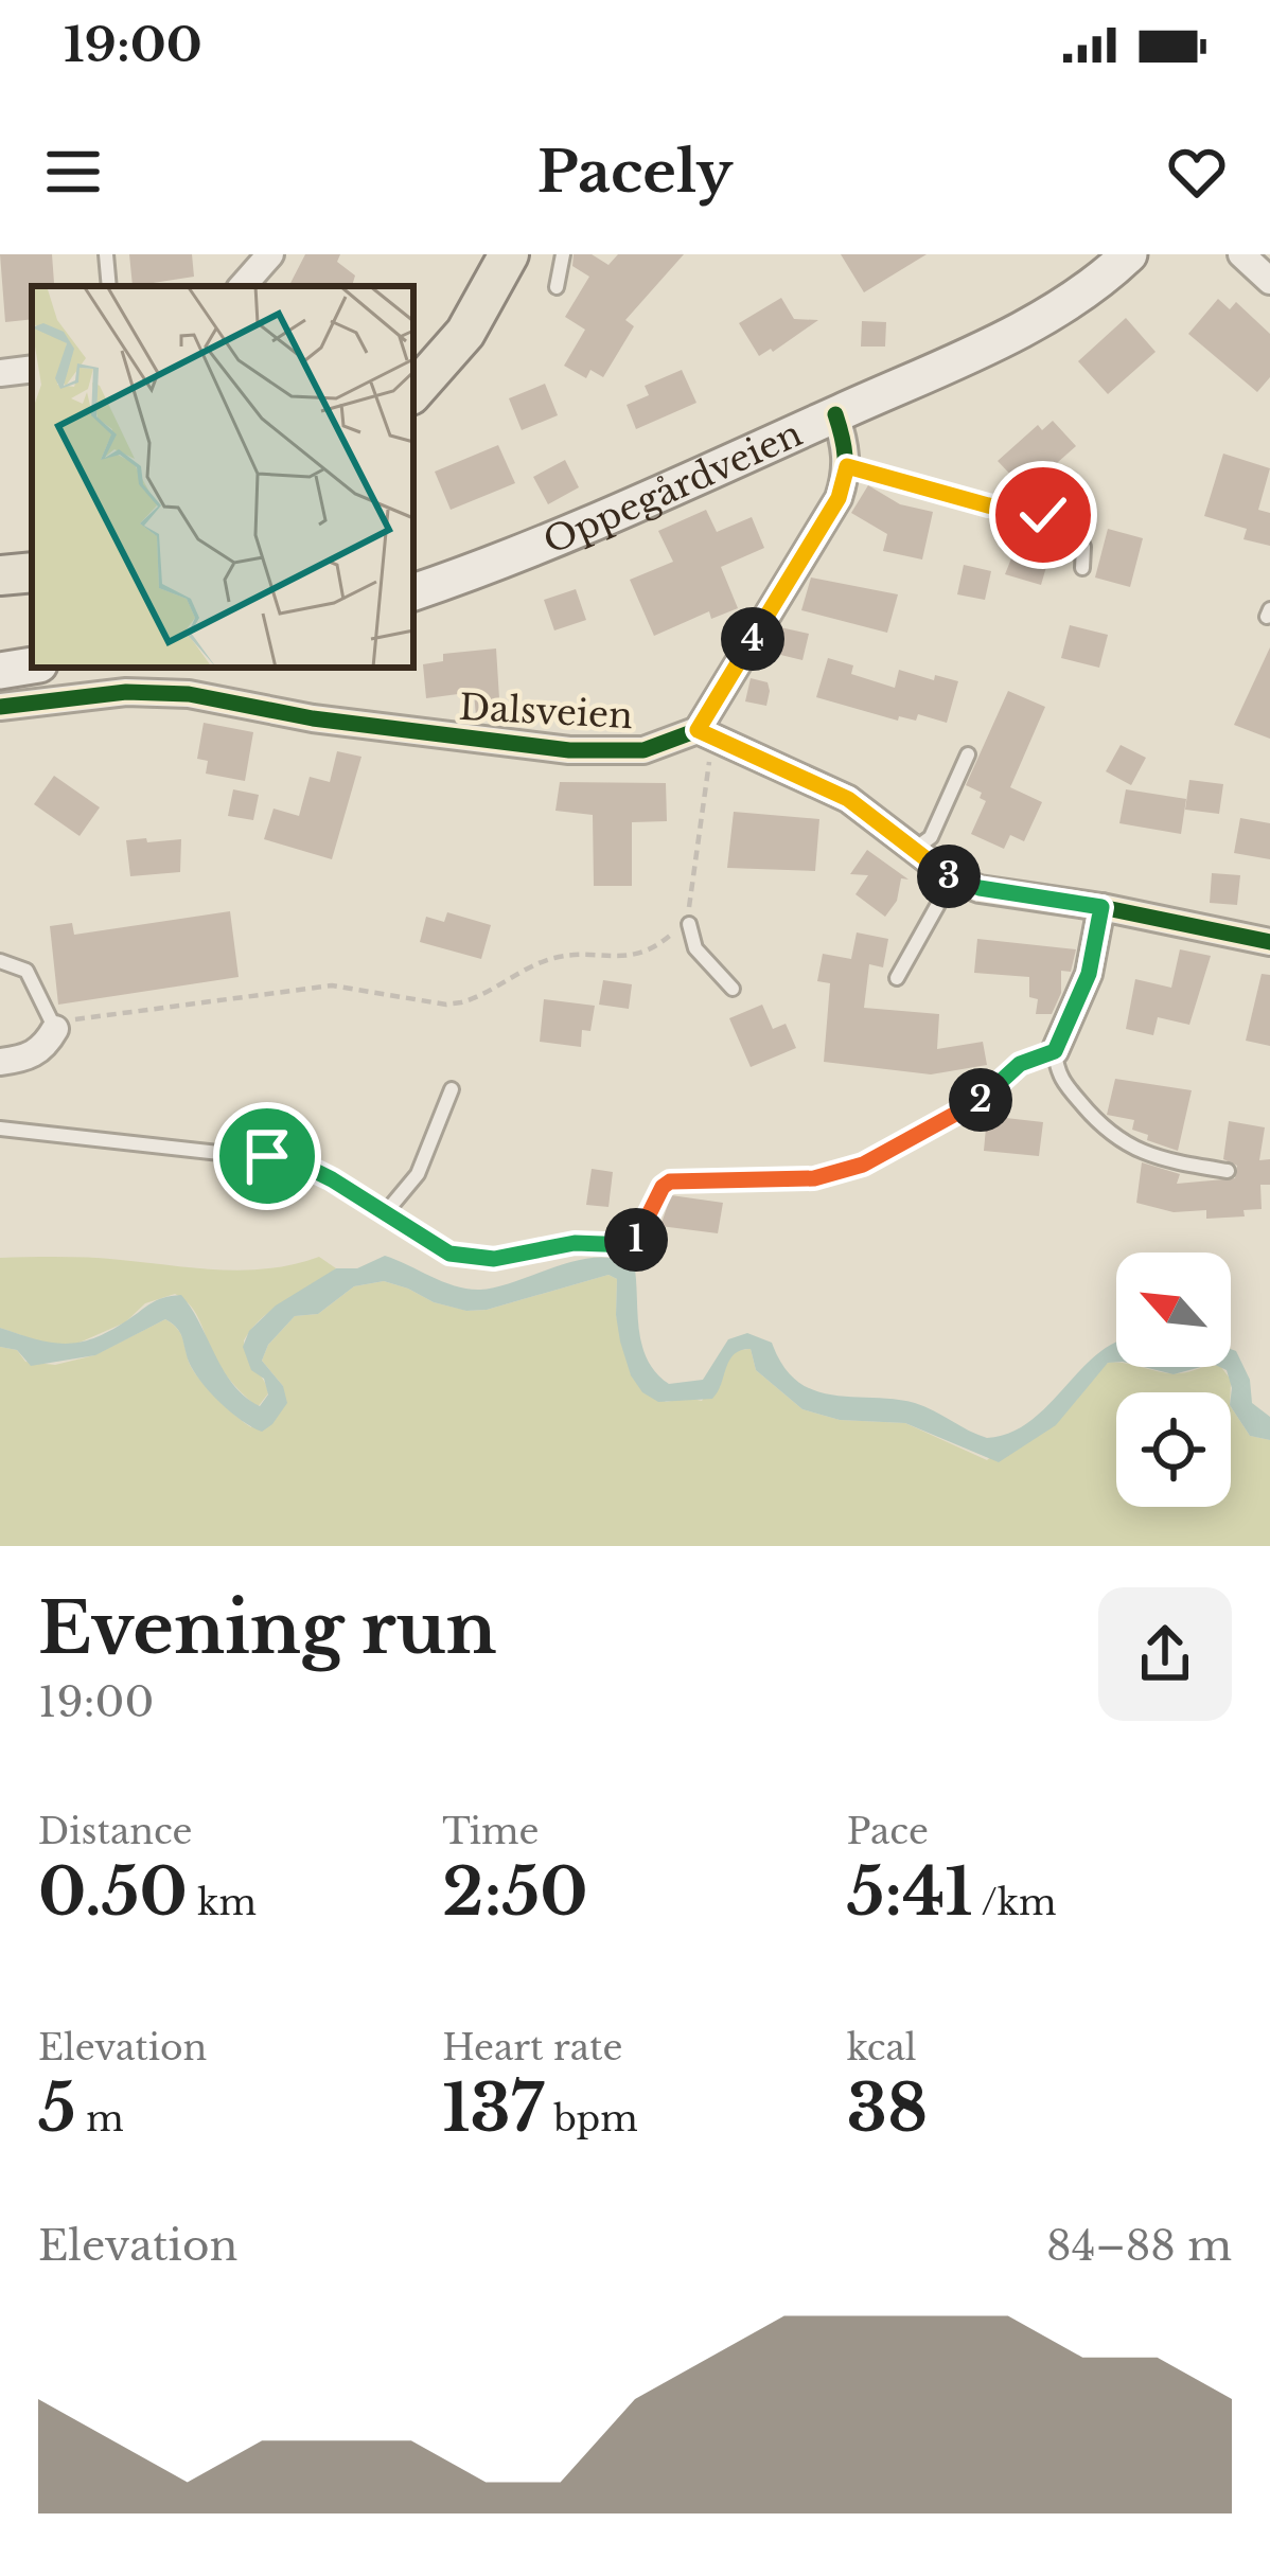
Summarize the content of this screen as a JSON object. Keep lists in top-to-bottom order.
{
  "streets": {
    "main road": ["Oppegårdveien"],
    "street": ["Dalsveien"]
  },
  "north": "top left",
  "page": {
    "status": "19:00",
    "header": "Pacely",
    "pins": [
      "4",
      "3",
      "2",
      "1"
    ],
    "heading": ["Evening run", "19:00"],
    "stats": [
      ["Distance", "0.50 km"],
      ["Time", "2:50"],
      ["Pace", "5:41 /km"],
      ["Elevation", "5 m"],
      ["Heart rate", "137 bpm"],
      ["kcal", "38"]
    ],
    "chart": ["Elevation", "84–88 m"]
  }
}
